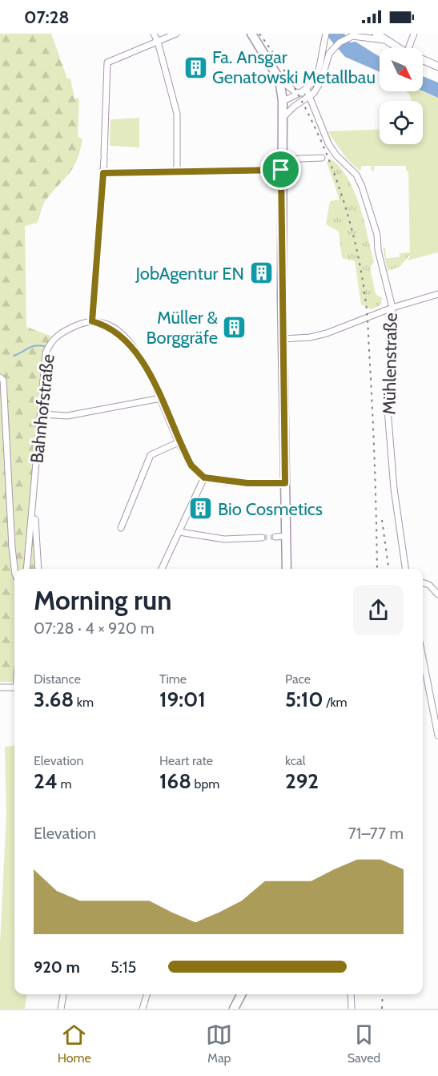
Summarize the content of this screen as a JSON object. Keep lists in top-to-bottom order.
{
  "streets": {
    "street": ["Mühlenstraße", "Bahnhofstraße"]
  },
  "places": {
    "building": [
      "Fa. Ansgar Genatowski Metallbau",
      "JobAgentur EN",
      "Müller & Borggräfe",
      "Bio Cosmetics"
    ]
  },
  "north": "bottom right",
  "page": {
    "status": "07:28",
    "heading": ["Morning run", "07:28 · 4 × 920 m"],
    "stats": [
      ["Distance", "3.68 km"],
      ["Time", "19:01"],
      ["Pace", "5:10 /km"],
      ["Elevation", "24 m"],
      ["Heart rate", "168 bpm"],
      ["kcal", "292"]
    ],
    "chart": ["Elevation", "71–77 m"],
    "list": [
      {
        "name": "920 m",
        "note": "5:15"
      }
    ],
    "tabs": ["Home", "Map", "Saved"]
  }
}
